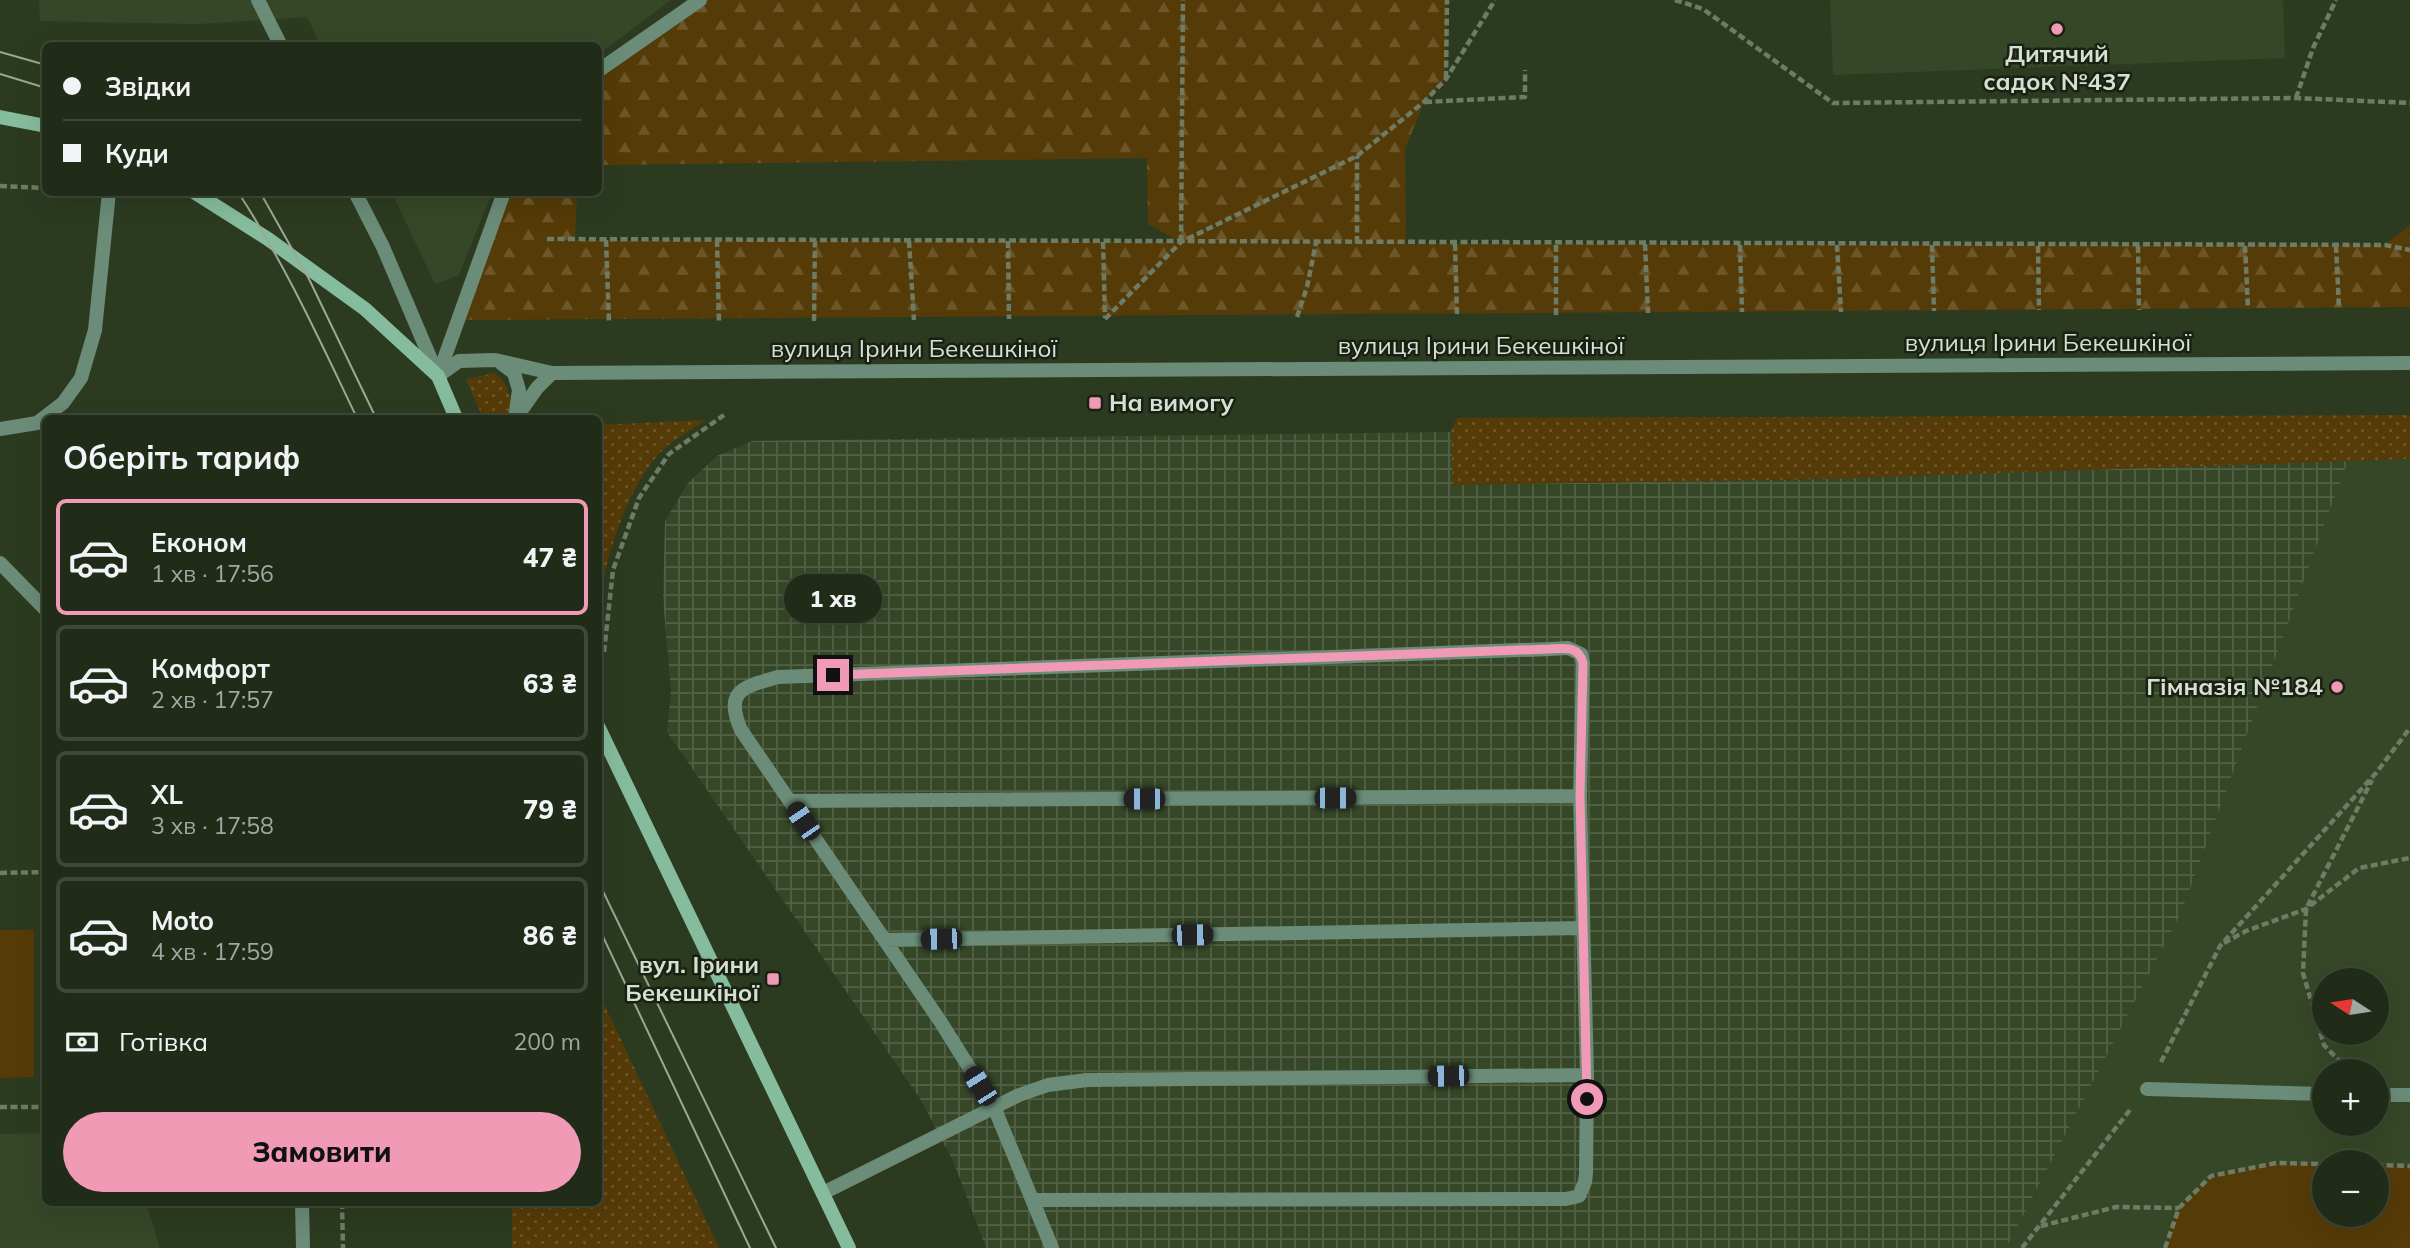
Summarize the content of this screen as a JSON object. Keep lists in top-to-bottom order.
{
  "streets": {
    "street": ["вулиця Ірини Бекешкіної"]
  },
  "places": {
    "other": ["Дитячий садок №437", "Гімназія №184"],
    "transit": ["На вимогу", "вул. Ірини Бекешкіної"]
  },
  "north": "left",
  "page": {
    "banner": ["Звідки", "Куди"],
    "heading": "Оберіть тариф",
    "list": [
      {
        "name": "Економ",
        "note": "1 хв · 17:56",
        "value": "47 ₴"
      },
      {
        "name": "Комфорт",
        "note": "2 хв · 17:57",
        "value": "63 ₴"
      },
      {
        "name": "XL",
        "note": "3 хв · 17:58",
        "value": "79 ₴"
      },
      {
        "name": "Moto",
        "note": "4 хв · 17:59",
        "value": "86 ₴"
      }
    ],
    "bubble": "1 хв",
    "map_buttons": ["+", "−"],
    "pay": ["Готівка", "200 m"],
    "buttons": "Замовити"
  }
}
